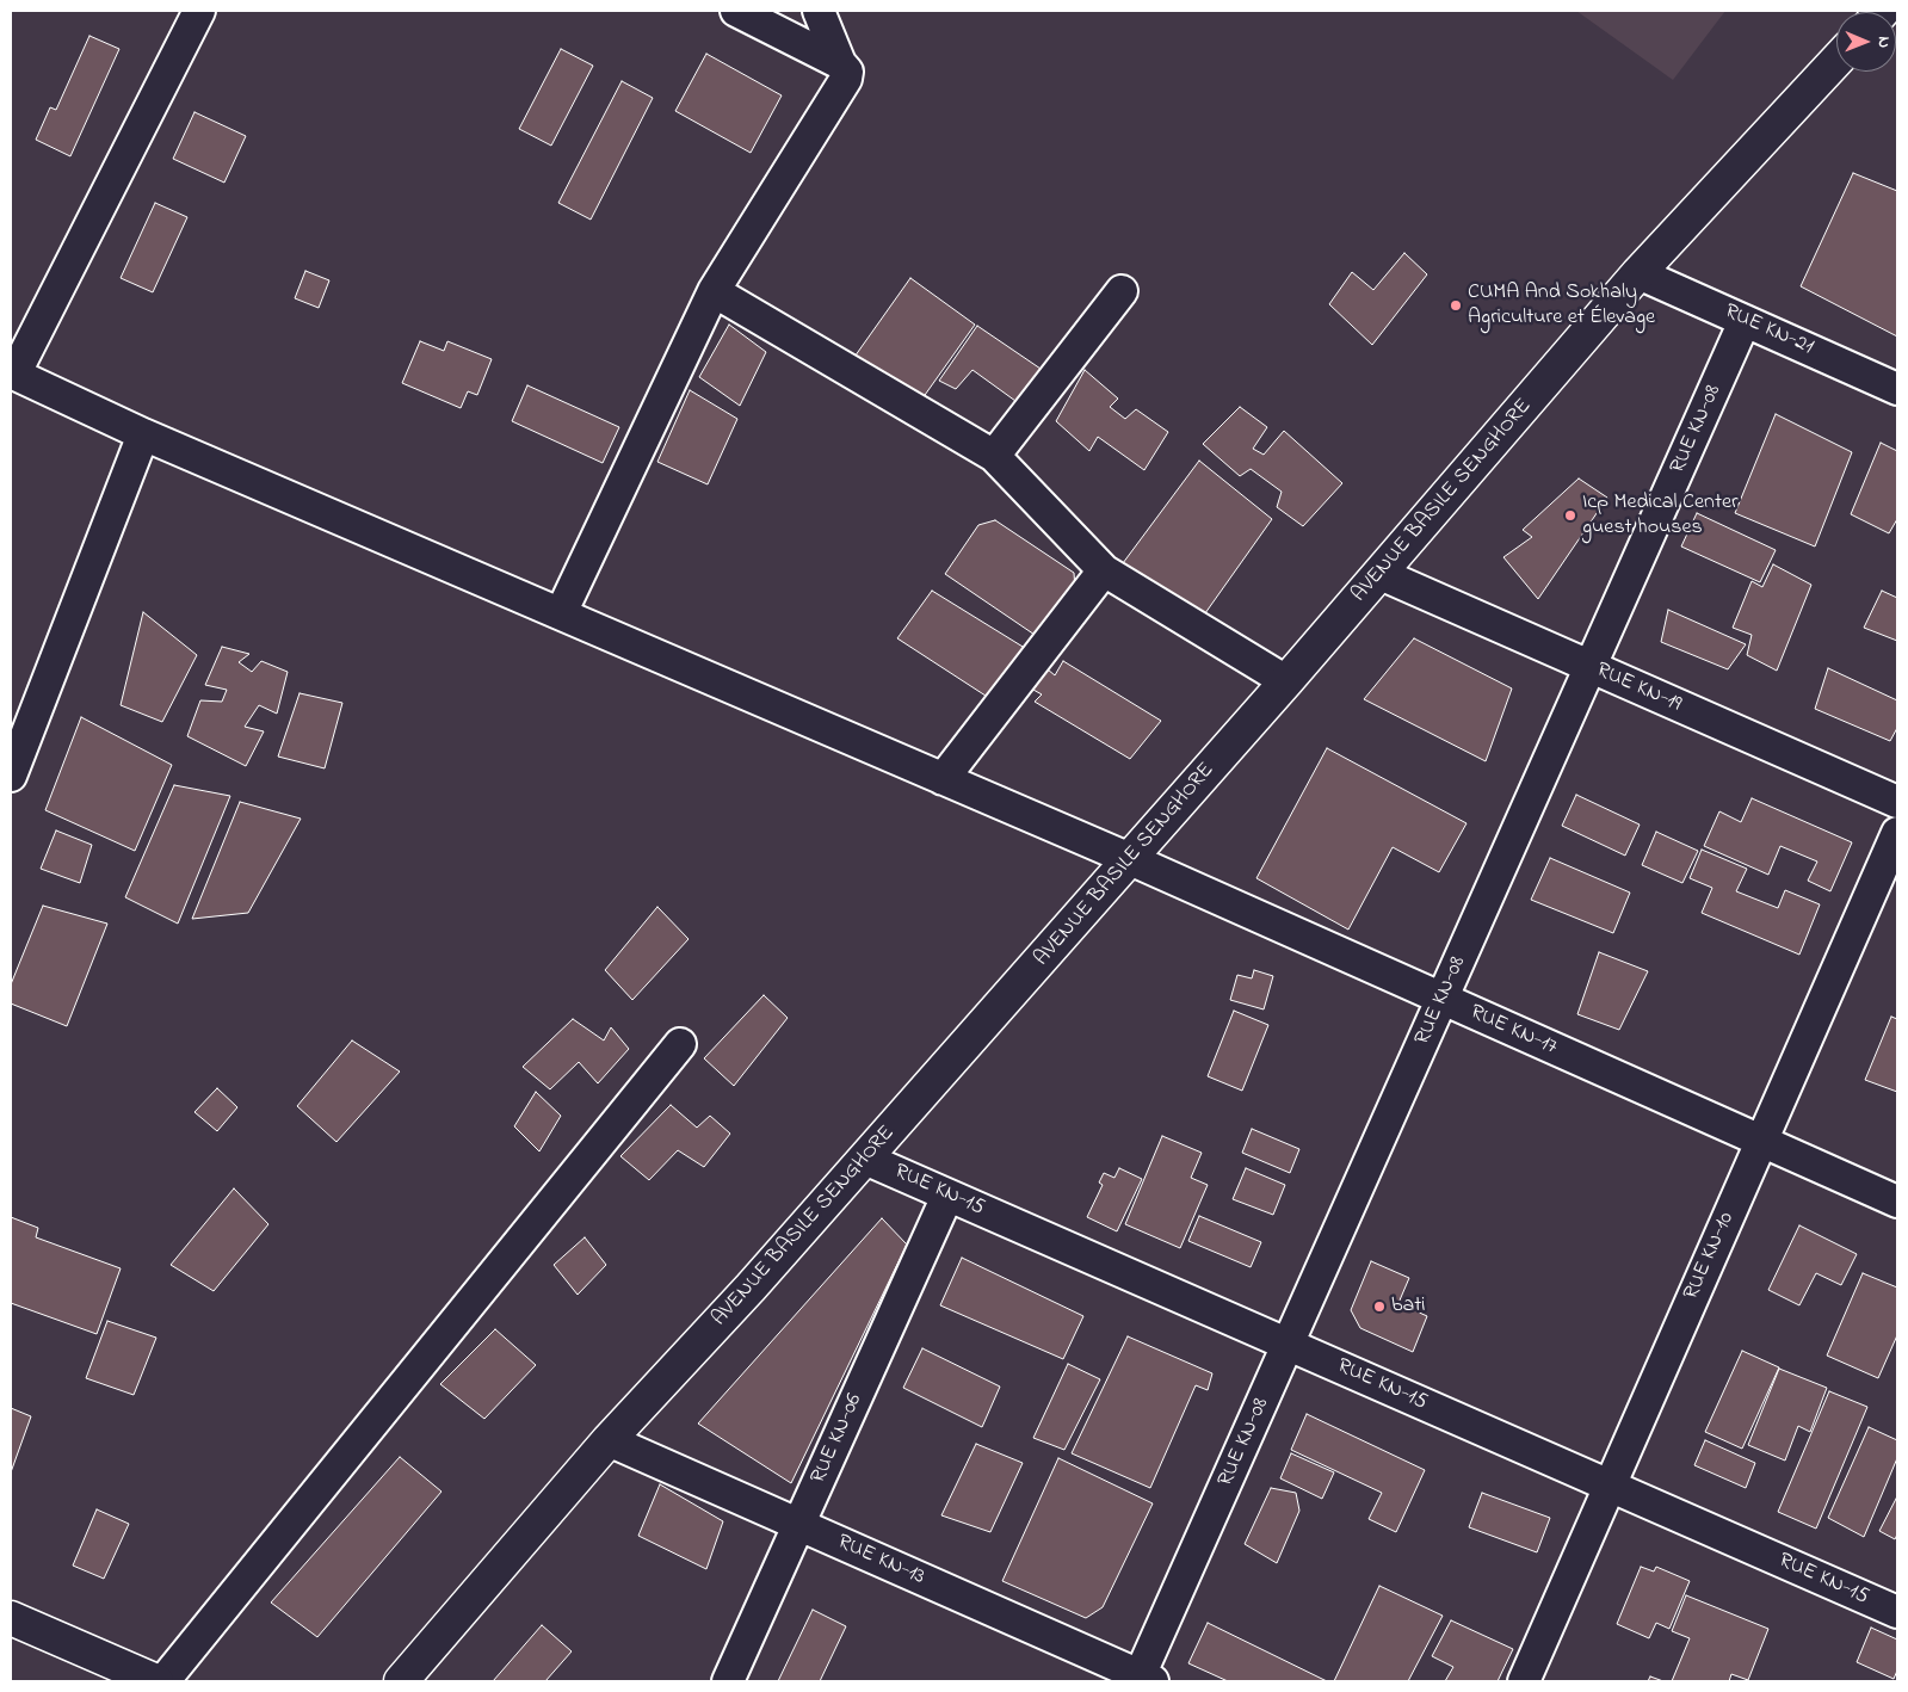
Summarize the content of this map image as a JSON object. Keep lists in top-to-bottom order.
{
  "streets": {
    "main road": ["AVENUE BASILE SENGHORE"],
    "street": [
      "RUE KN-21",
      "RUE KN-08",
      "RUE KN-19",
      "RUE KN-17",
      "RUE KN-15",
      "RUE KN-10",
      "RUE KN-06",
      "RUE KN-13"
    ]
  },
  "crossings": [
    ["RUE KN-21", "RUE KN-08"],
    ["RUE KN-21", "AVENUE BASILE SENGHORE"],
    ["RUE KN-08", "RUE KN-19"],
    ["RUE KN-08", "RUE KN-17"],
    ["RUE KN-08", "RUE KN-15"],
    ["RUE KN-08", "RUE KN-13"],
    ["AVENUE BASILE SENGHORE", "RUE KN-19"],
    ["AVENUE BASILE SENGHORE", "RUE KN-17"],
    ["AVENUE BASILE SENGHORE", "RUE KN-15"],
    ["AVENUE BASILE SENGHORE", "RUE KN-13"],
    ["RUE KN-17", "RUE KN-10"],
    ["RUE KN-15", "RUE KN-10"],
    ["RUE KN-15", "RUE KN-06"],
    ["RUE KN-06", "RUE KN-13"]
  ],
  "places": ["CUMA And Sokhaly Agriculture et Élevage", "Icp Medical Center guest houses", "bati"],
  "north": "right"
}
